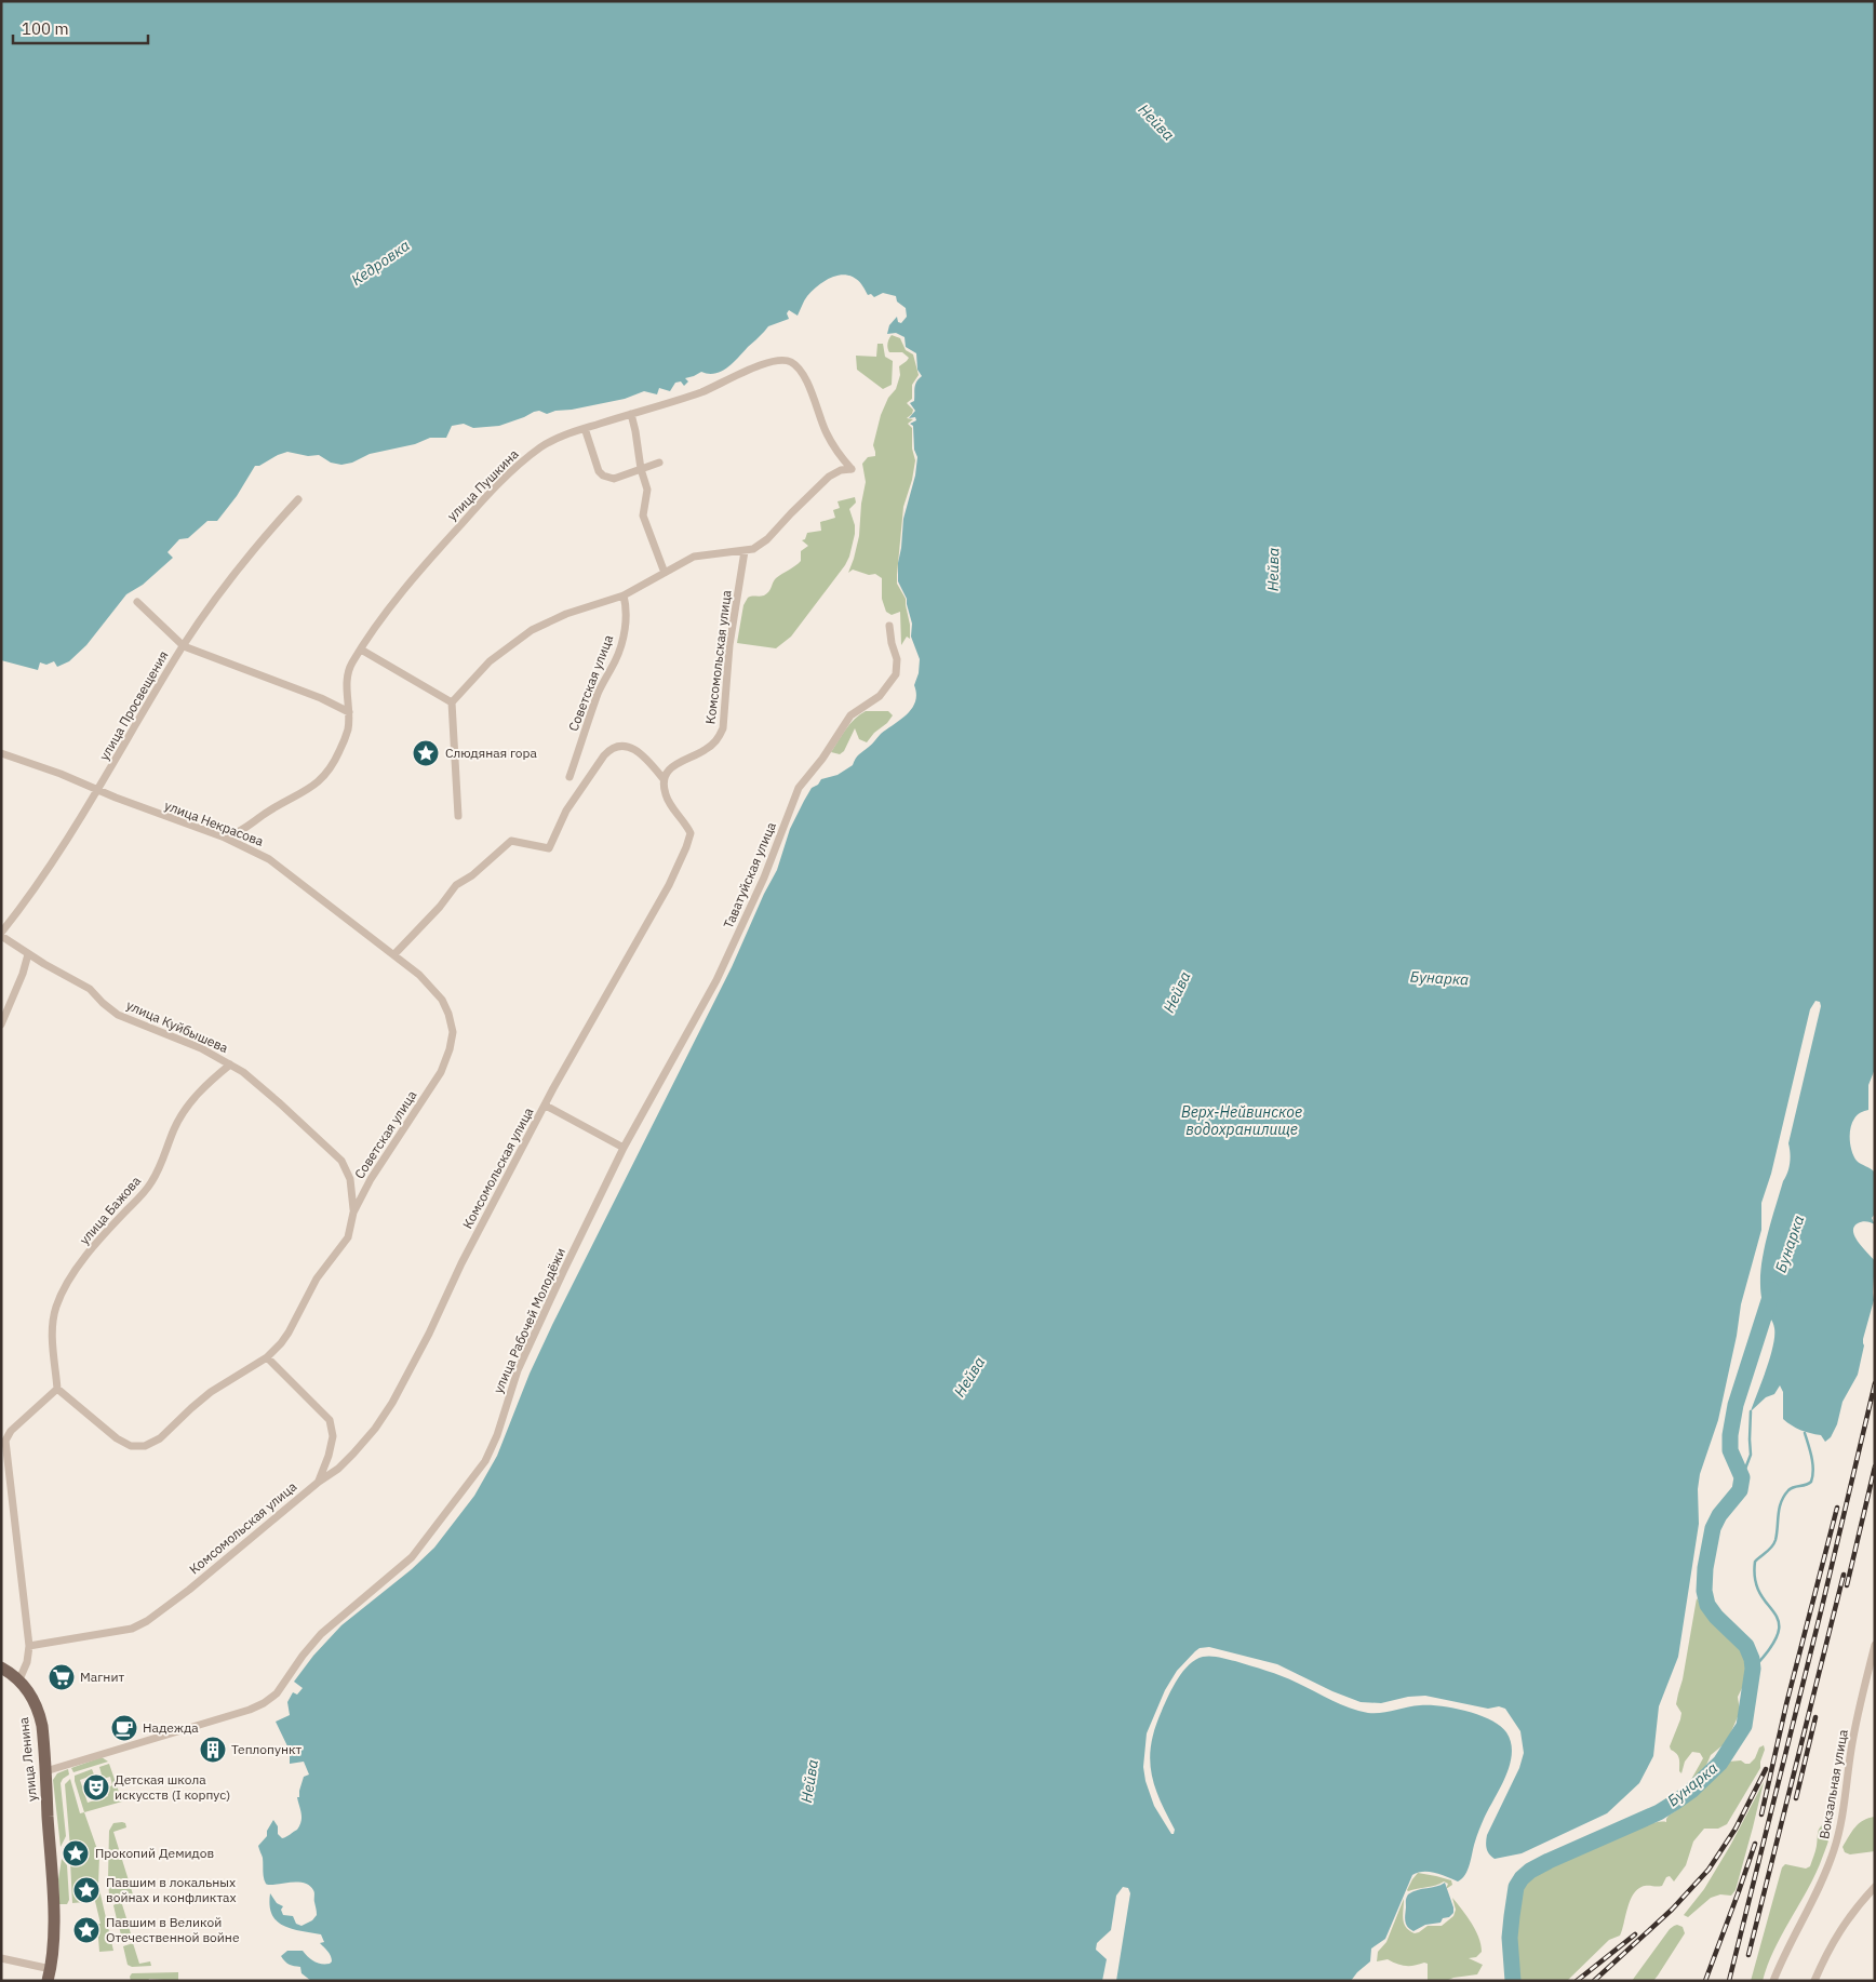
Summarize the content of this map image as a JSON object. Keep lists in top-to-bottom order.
{
  "streets": {
    "main road": ["улица Ленина"],
    "street": [
      "улица Пушкина",
      "Комсомольская улица",
      "Советская улица",
      "улица Просвещения",
      "улица Некрасова",
      "Таватуйская улица",
      "улица Куйбышева",
      "улица Бажова",
      "улица Рабочей Молодёжи",
      "Вокзальная улица"
    ]
  },
  "crossings": [
    ["улица Пушкина", "Комсомольская улица"],
    ["улица Пушкина", "улица Некрасова"],
    ["Советская улица", "улица Некрасова"],
    ["Советская улица", "улица Куйбышева"],
    ["Советская улица", "улица Бажова"],
    ["улица Просвещения", "улица Некрасова"],
    ["улица Просвещения", "улица Куйбышева"],
    ["Таватуйская улица", "улица Рабочей Молодёжи"],
    ["улица Куйбышева", "улица Бажова"],
    ["улица Рабочей Молодёжи", "улица Ленина"]
  ],
  "water": [
    "Нейва",
    "Кедровка",
    "Бунарка",
    "Верх-Нейвинское водохранилище"
  ],
  "places": {
    "place": [
      "Слюдяная гора",
      "Прокопий Демидов",
      "Павшим в локальных войнах и конфликтах",
      "Павшим в Великой Отечественной войне"
    ],
    "supermarket": ["Магнит"],
    "cafe": ["Надежда"],
    "building": ["Теплопункт"],
    "theatre": ["Детская школа искусств (I корпус)"]
  },
  "scale_bar": "100 m"
}
